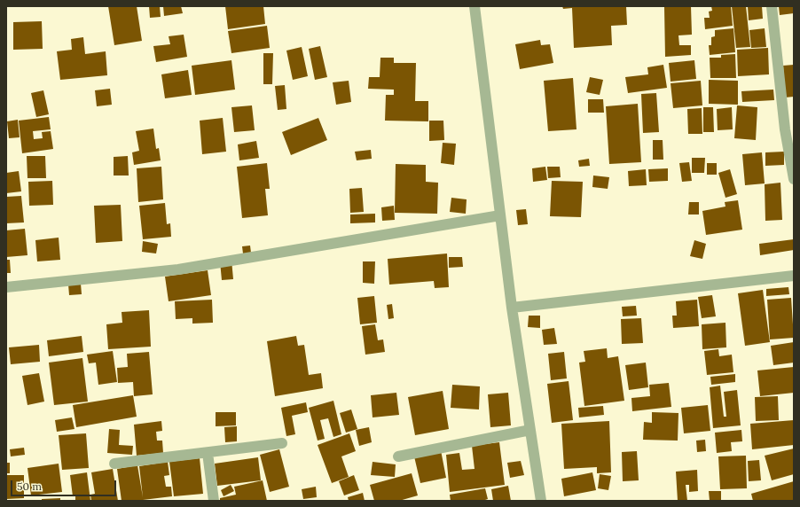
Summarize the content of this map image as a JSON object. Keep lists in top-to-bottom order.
{
  "scale_bar": "50 m"
}
